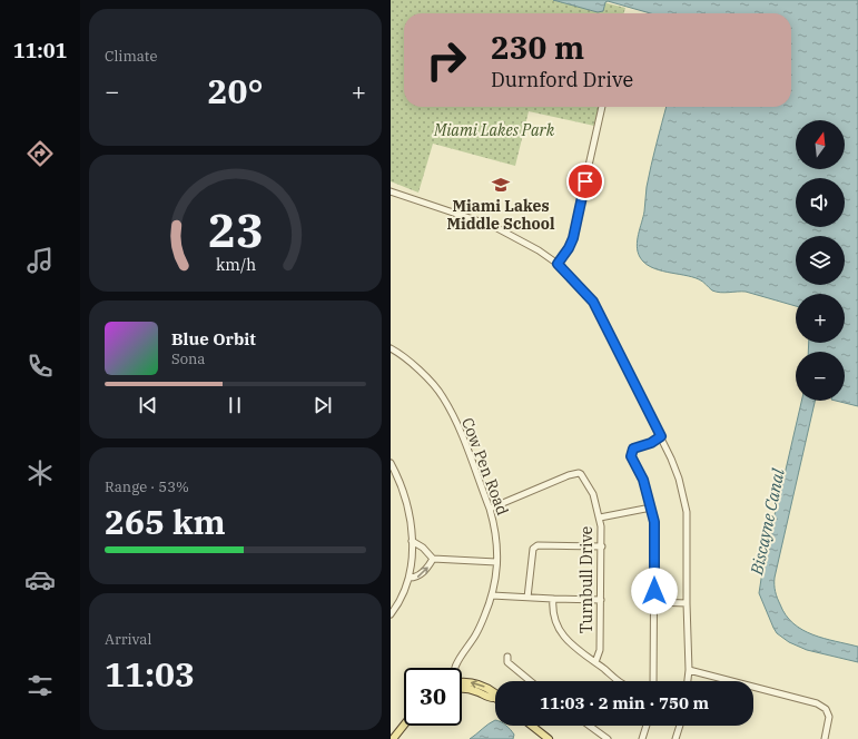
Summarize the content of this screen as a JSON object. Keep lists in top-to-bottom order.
{
  "streets": {
    "street": ["Cow Pen Road", "Turnbull Drive"]
  },
  "crossings": [
    ["Cow Pen Road", "Turnbull Drive"]
  ],
  "water": ["Biscayne Canal"],
  "parks": ["Miami Lakes Park"],
  "places": {
    "school or university": ["Miami Lakes Middle School"]
  },
  "north": "top",
  "page": {
    "tabs": "11:01",
    "tile": [
      "Climate",
      ["Range · 53%", "265 km"],
      ["Arrival", "11:03"]
    ],
    "turn": ["230 m", "Durnford Drive"],
    "heat": ["−", "20°", "+"],
    "map_buttons": ["+", "−"],
    "song": ["Blue Orbit", "Sona"],
    "limit": "30",
    "trip": "11:03 · 2 min · 750 m",
    "gauge": ["23", "km/h"]
  }
}
